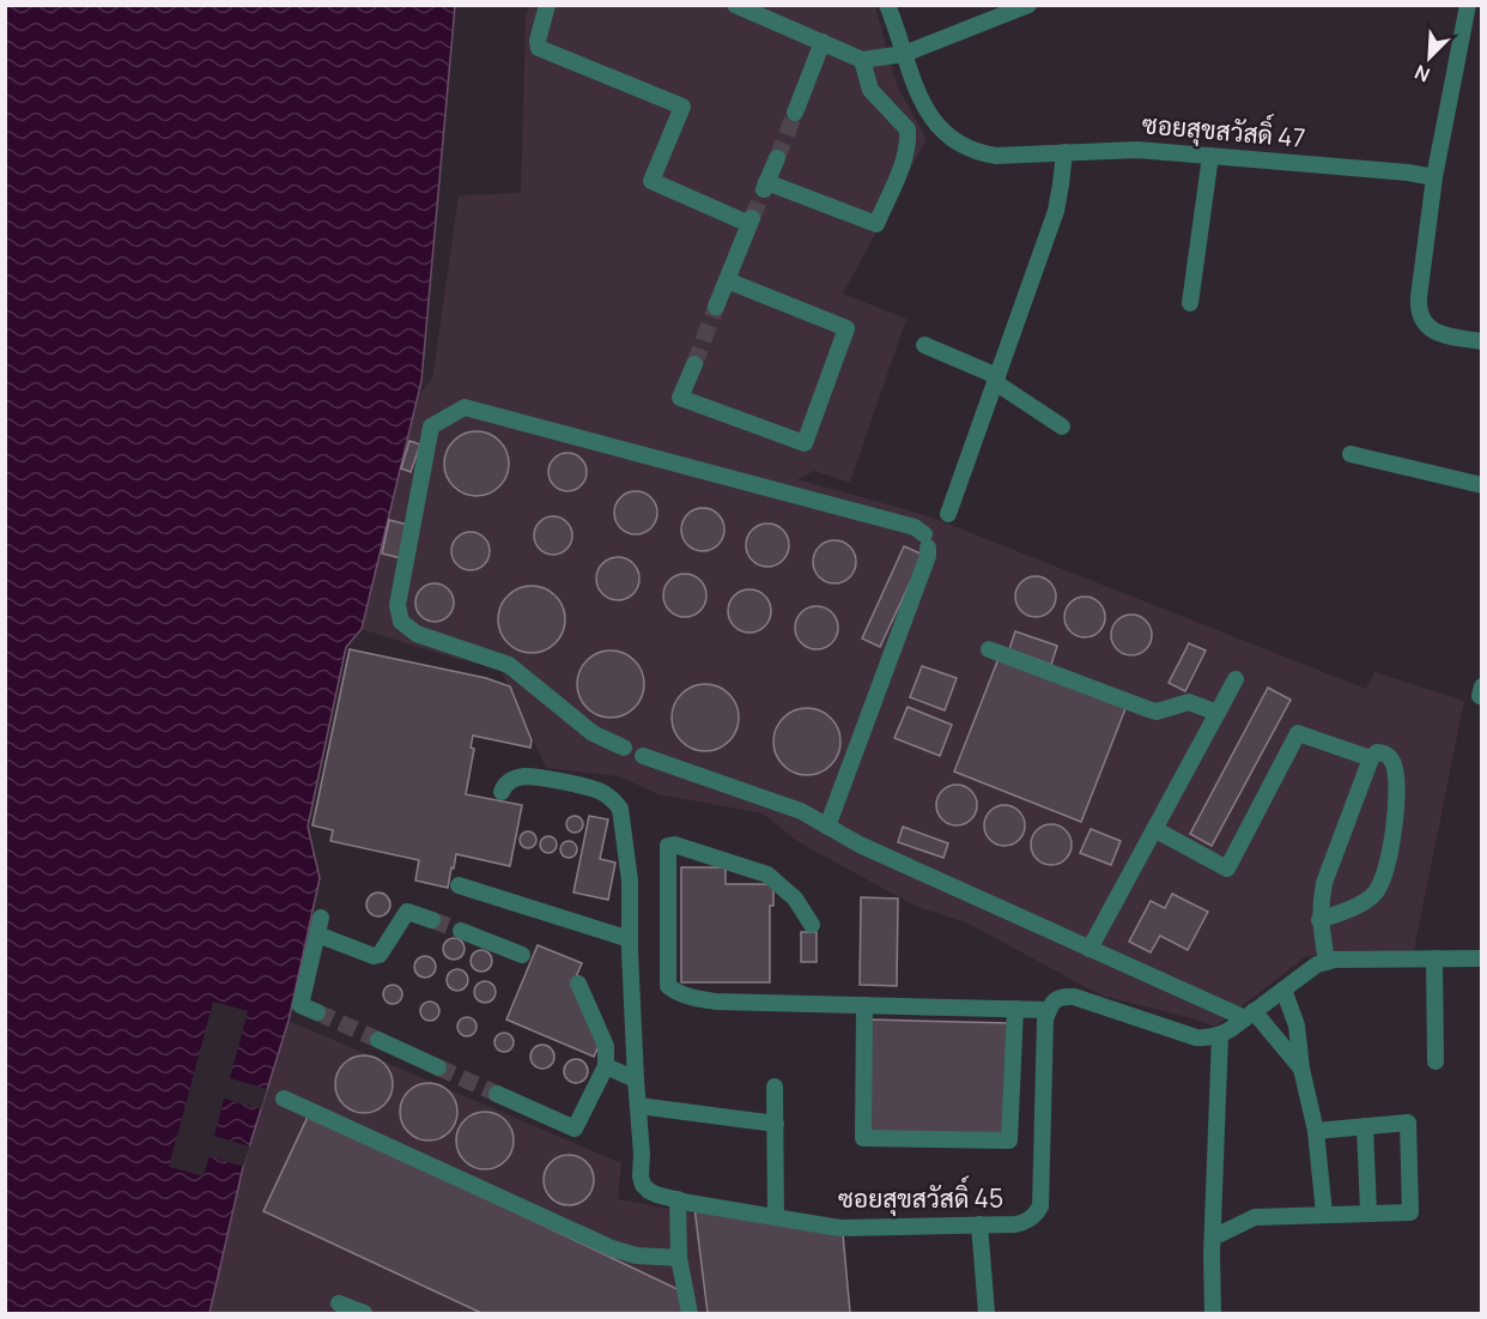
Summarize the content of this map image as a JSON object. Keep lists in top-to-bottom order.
{
  "streets": {
    "street": ["ซอยสุขสวัสดิ์ 47", "ซอยสุขสวัสดิ์ 45"]
  },
  "north": "bottom left"
}
